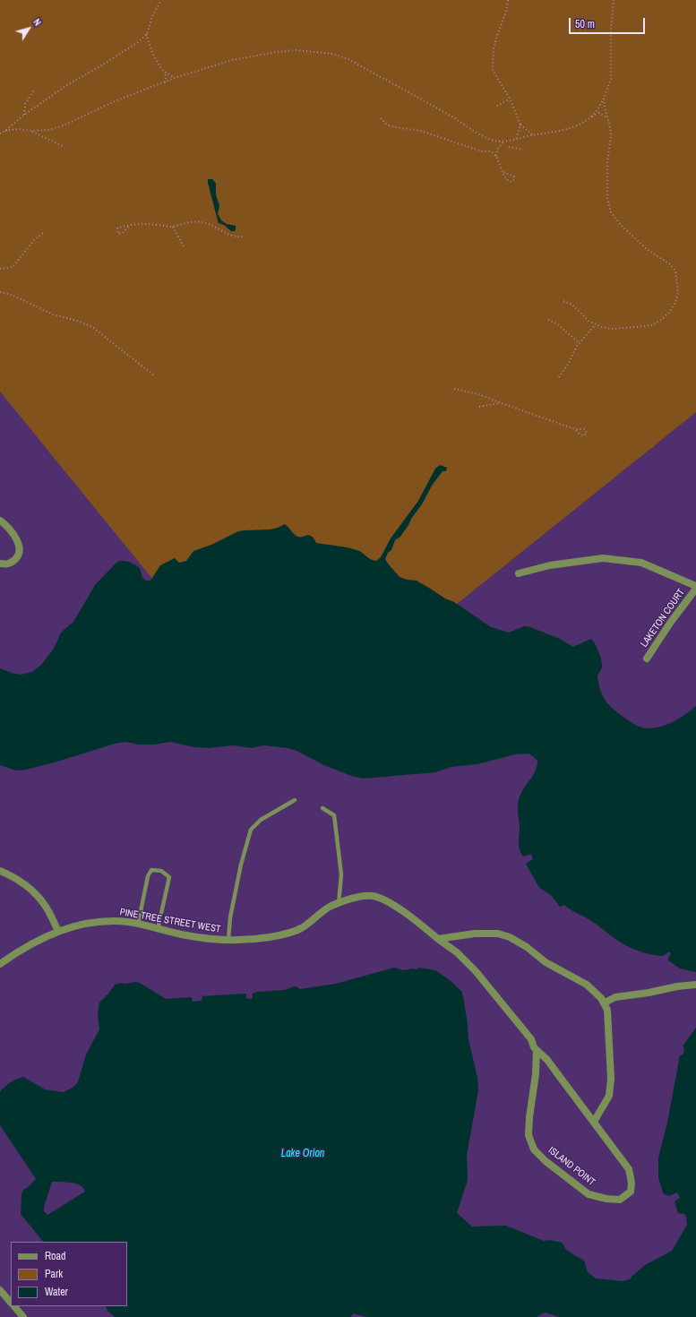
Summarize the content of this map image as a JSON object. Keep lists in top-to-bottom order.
{
  "streets": {
    "street": ["LAKETON COURT", "PINE TREE STREET WEST", "ISLAND POINT"]
  },
  "crossings": [
    ["PINE TREE STREET WEST", "ISLAND POINT"]
  ],
  "water": ["Lake Orion"],
  "legend": ["Road", "Park", "Water"],
  "scale_bar": "50 m",
  "north": "top right"
}
